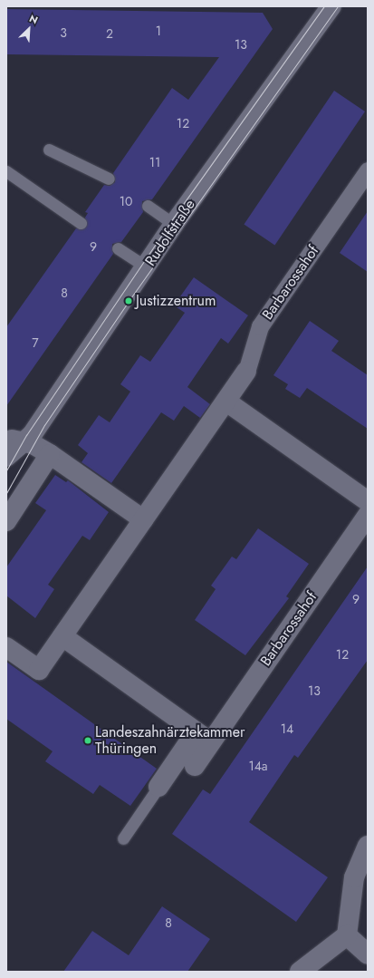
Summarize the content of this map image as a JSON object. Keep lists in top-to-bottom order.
{
  "streets": {
    "street": ["Rudolfstraße", "Barbarossahof"]
  },
  "places": ["Justizzentrum", "Landeszahnärztekammer Thüringen"],
  "house_numbers": [
    "1",
    "3",
    "2",
    "13",
    "12",
    "11",
    "10",
    "9",
    "8",
    "7",
    "9",
    "12",
    "13",
    "14",
    "14a",
    "8"
  ],
  "north": "top right"
}
